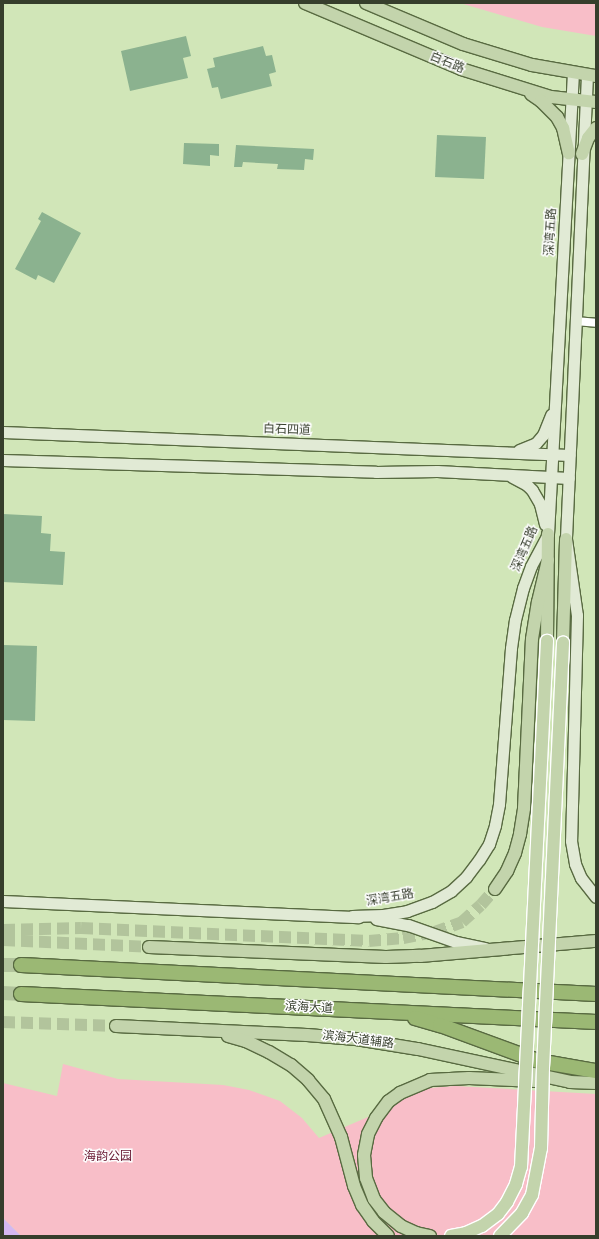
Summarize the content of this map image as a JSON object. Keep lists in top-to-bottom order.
{
  "streets": {
    "highway": ["滨海大道"],
    "main road": ["白石路", "滨海大道辅路"],
    "street": ["深湾五路", "白石四道"]
  },
  "crossings": [
    ["白石路", "深湾五路"],
    ["深湾五路", "白石四道"]
  ],
  "parks": ["海韵公园"]
}
